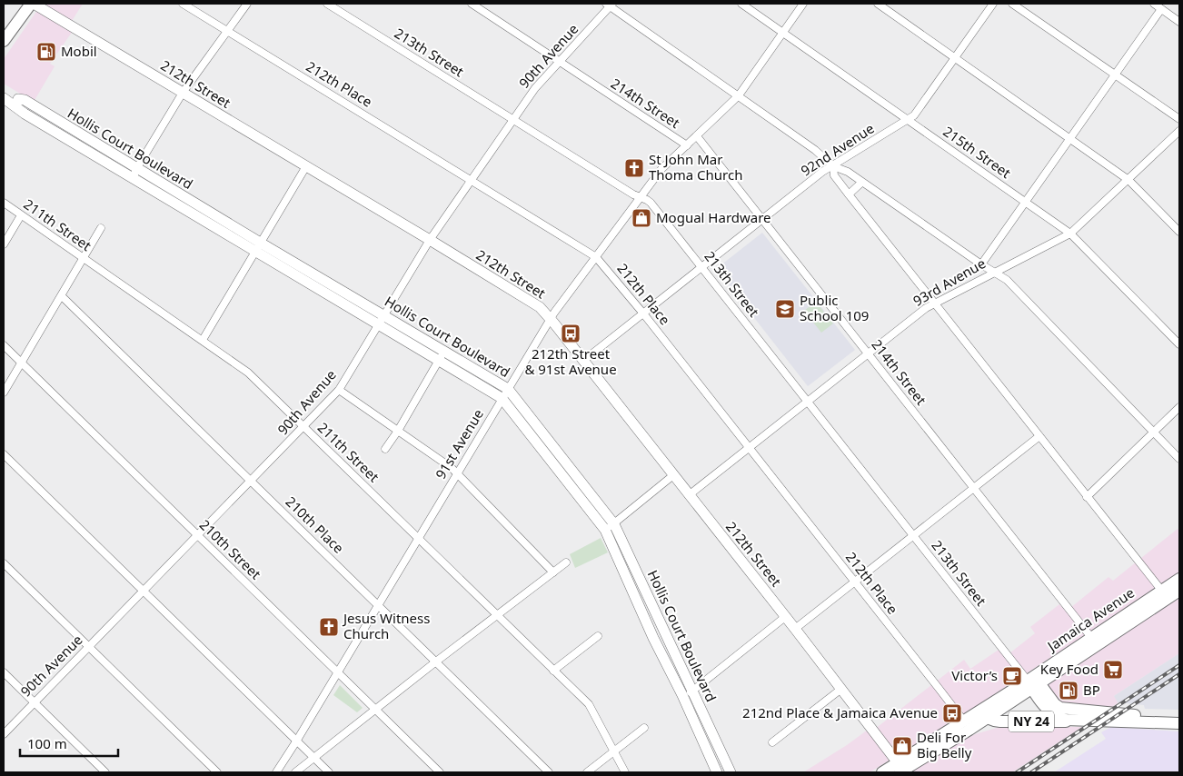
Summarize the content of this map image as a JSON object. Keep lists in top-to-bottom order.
{
  "streets": {
    "main road": [
      "212th Street",
      "Hollis Court Boulevard",
      "Jamaica Avenue",
      "NY 24"
    ],
    "street": [
      "213th Street",
      "90th Avenue",
      "212th Place",
      "214th Street",
      "92nd Avenue",
      "215th Street",
      "211th Street",
      "93rd Avenue",
      "91st Avenue",
      "210th Place",
      "210th Street"
    ]
  },
  "crossings": [
    ["213th Street", "90th Avenue"],
    ["213th Street", "92nd Avenue"],
    ["213th Street", "93rd Avenue"],
    ["213th Street", "91st Avenue"],
    ["213th Street", "Jamaica Avenue"],
    ["213th Street", "NY 24"],
    ["90th Avenue", "212th Street"],
    ["90th Avenue", "212th Place"],
    ["90th Avenue", "214th Street"],
    ["90th Avenue", "Hollis Court Boulevard"],
    ["90th Avenue", "211th Street"],
    ["90th Avenue", "210th Place"],
    ["90th Avenue", "210th Street"],
    ["212th Street", "92nd Avenue"],
    ["212th Street", "93rd Avenue"],
    ["212th Street", "91st Avenue"],
    ["212th Street", "Jamaica Avenue"],
    ["212th Place", "92nd Avenue"],
    ["212th Place", "93rd Avenue"],
    ["212th Place", "91st Avenue"],
    ["212th Place", "Jamaica Avenue"],
    ["214th Street", "92nd Avenue"],
    ["214th Street", "93rd Avenue"],
    ["214th Street", "91st Avenue"],
    ["214th Street", "Jamaica Avenue"],
    ["Hollis Court Boulevard", "91st Avenue"],
    ["92nd Avenue", "215th Street"],
    ["215th Street", "93rd Avenue"],
    ["211th Street", "91st Avenue"],
    ["91st Avenue", "210th Place"],
    ["91st Avenue", "210th Street"],
    ["Jamaica Avenue", "NY 24"]
  ],
  "places": {
    "fuel station": ["Mobil", "BP"],
    "church": ["St John Mar Thoma Church", "Jesus Witness Church"],
    "shop": ["Mogual Hardware", "Deli For Big Belly"],
    "school or university": ["Public School 109"],
    "bus stop": ["212th Street & 91st Avenue", "212nd Place & Jamaica Avenue"],
    "supermarket": ["Key Food"],
    "cafe": ["Victor’s"]
  },
  "scale_bar": "100 m"
}
